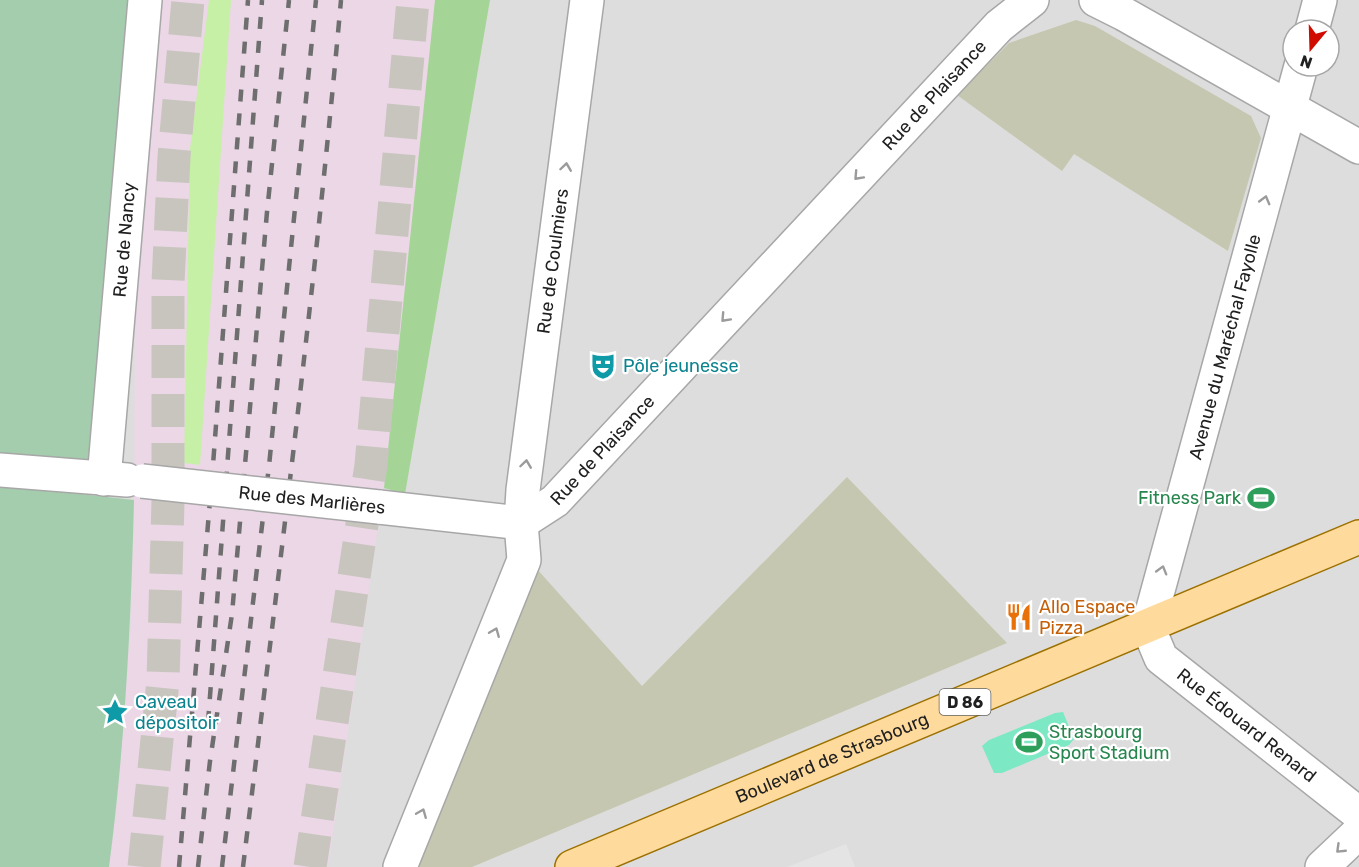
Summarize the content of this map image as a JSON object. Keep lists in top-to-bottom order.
{
  "streets": {
    "main road": ["D 86", "Boulevard de Strasbourg"],
    "street": [
      "Rue de Plaisance",
      "Rue de Nancy",
      "Rue de Coulmiers",
      "Avenue du Maréchal Fayolle",
      "Rue des Marlières",
      "Rue Édouard Renard"
    ]
  },
  "crossings": [
    ["Rue de Plaisance", "Rue de Coulmiers"],
    ["Rue de Plaisance", "Rue des Marlières"],
    ["Rue de Nancy", "Rue des Marlières"],
    ["Rue de Coulmiers", "Rue des Marlières"],
    ["Avenue du Maréchal Fayolle", "Rue Édouard Renard"],
    ["Avenue du Maréchal Fayolle", "Boulevard de Strasbourg"],
    ["Rue Édouard Renard", "Boulevard de Strasbourg"]
  ],
  "one_way": ["Rue de Plaisance", "Rue de Coulmiers", "Avenue du Maréchal Fayolle"],
  "places": {
    "theatre": ["Pôle jeunesse"],
    "sports": ["Fitness Park", "Strasbourg Sport Stadium"],
    "restaurant": ["Allo Espace Pizza"],
    "place": ["Caveau dépositoir"]
  },
  "north": "bottom"
}
